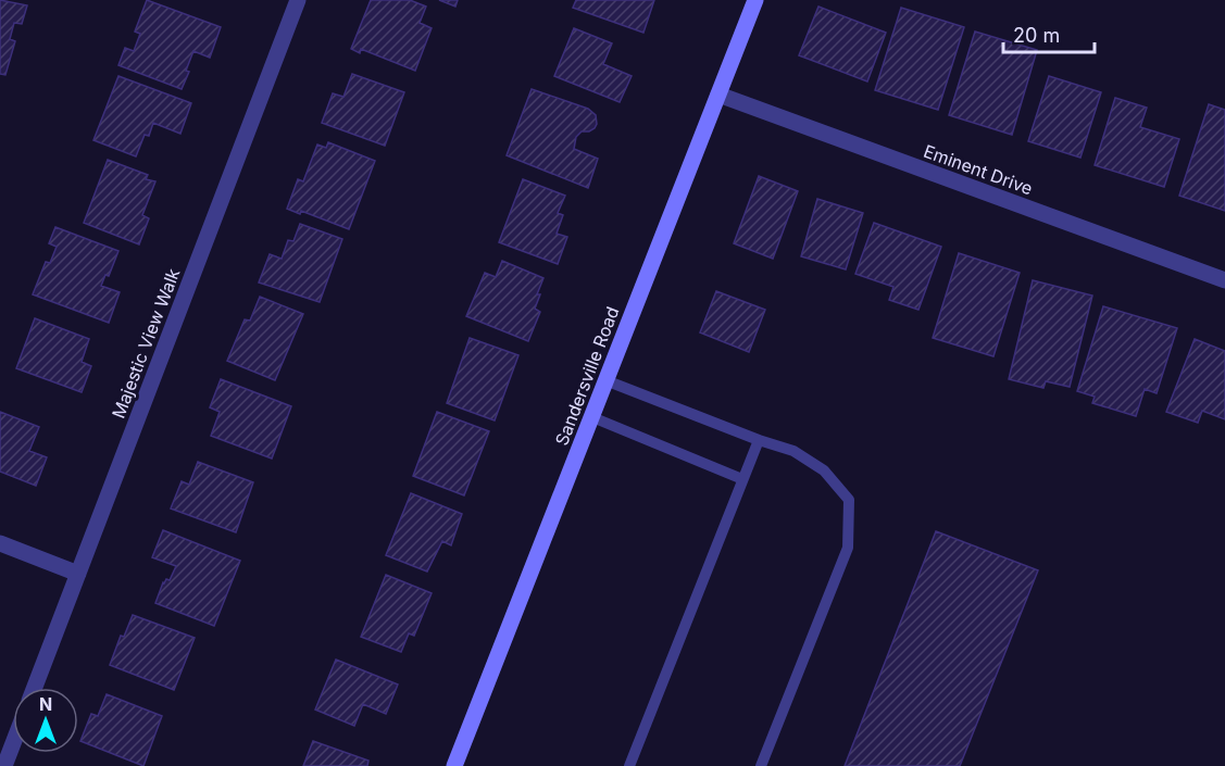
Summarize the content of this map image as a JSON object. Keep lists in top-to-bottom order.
{
  "streets": {
    "street": ["Eminent Drive", "Majestic View Walk", "Sandersville Road"]
  },
  "crossings": [
    ["Eminent Drive", "Sandersville Road"]
  ],
  "scale_bar": "20 m",
  "north": "top"
}
